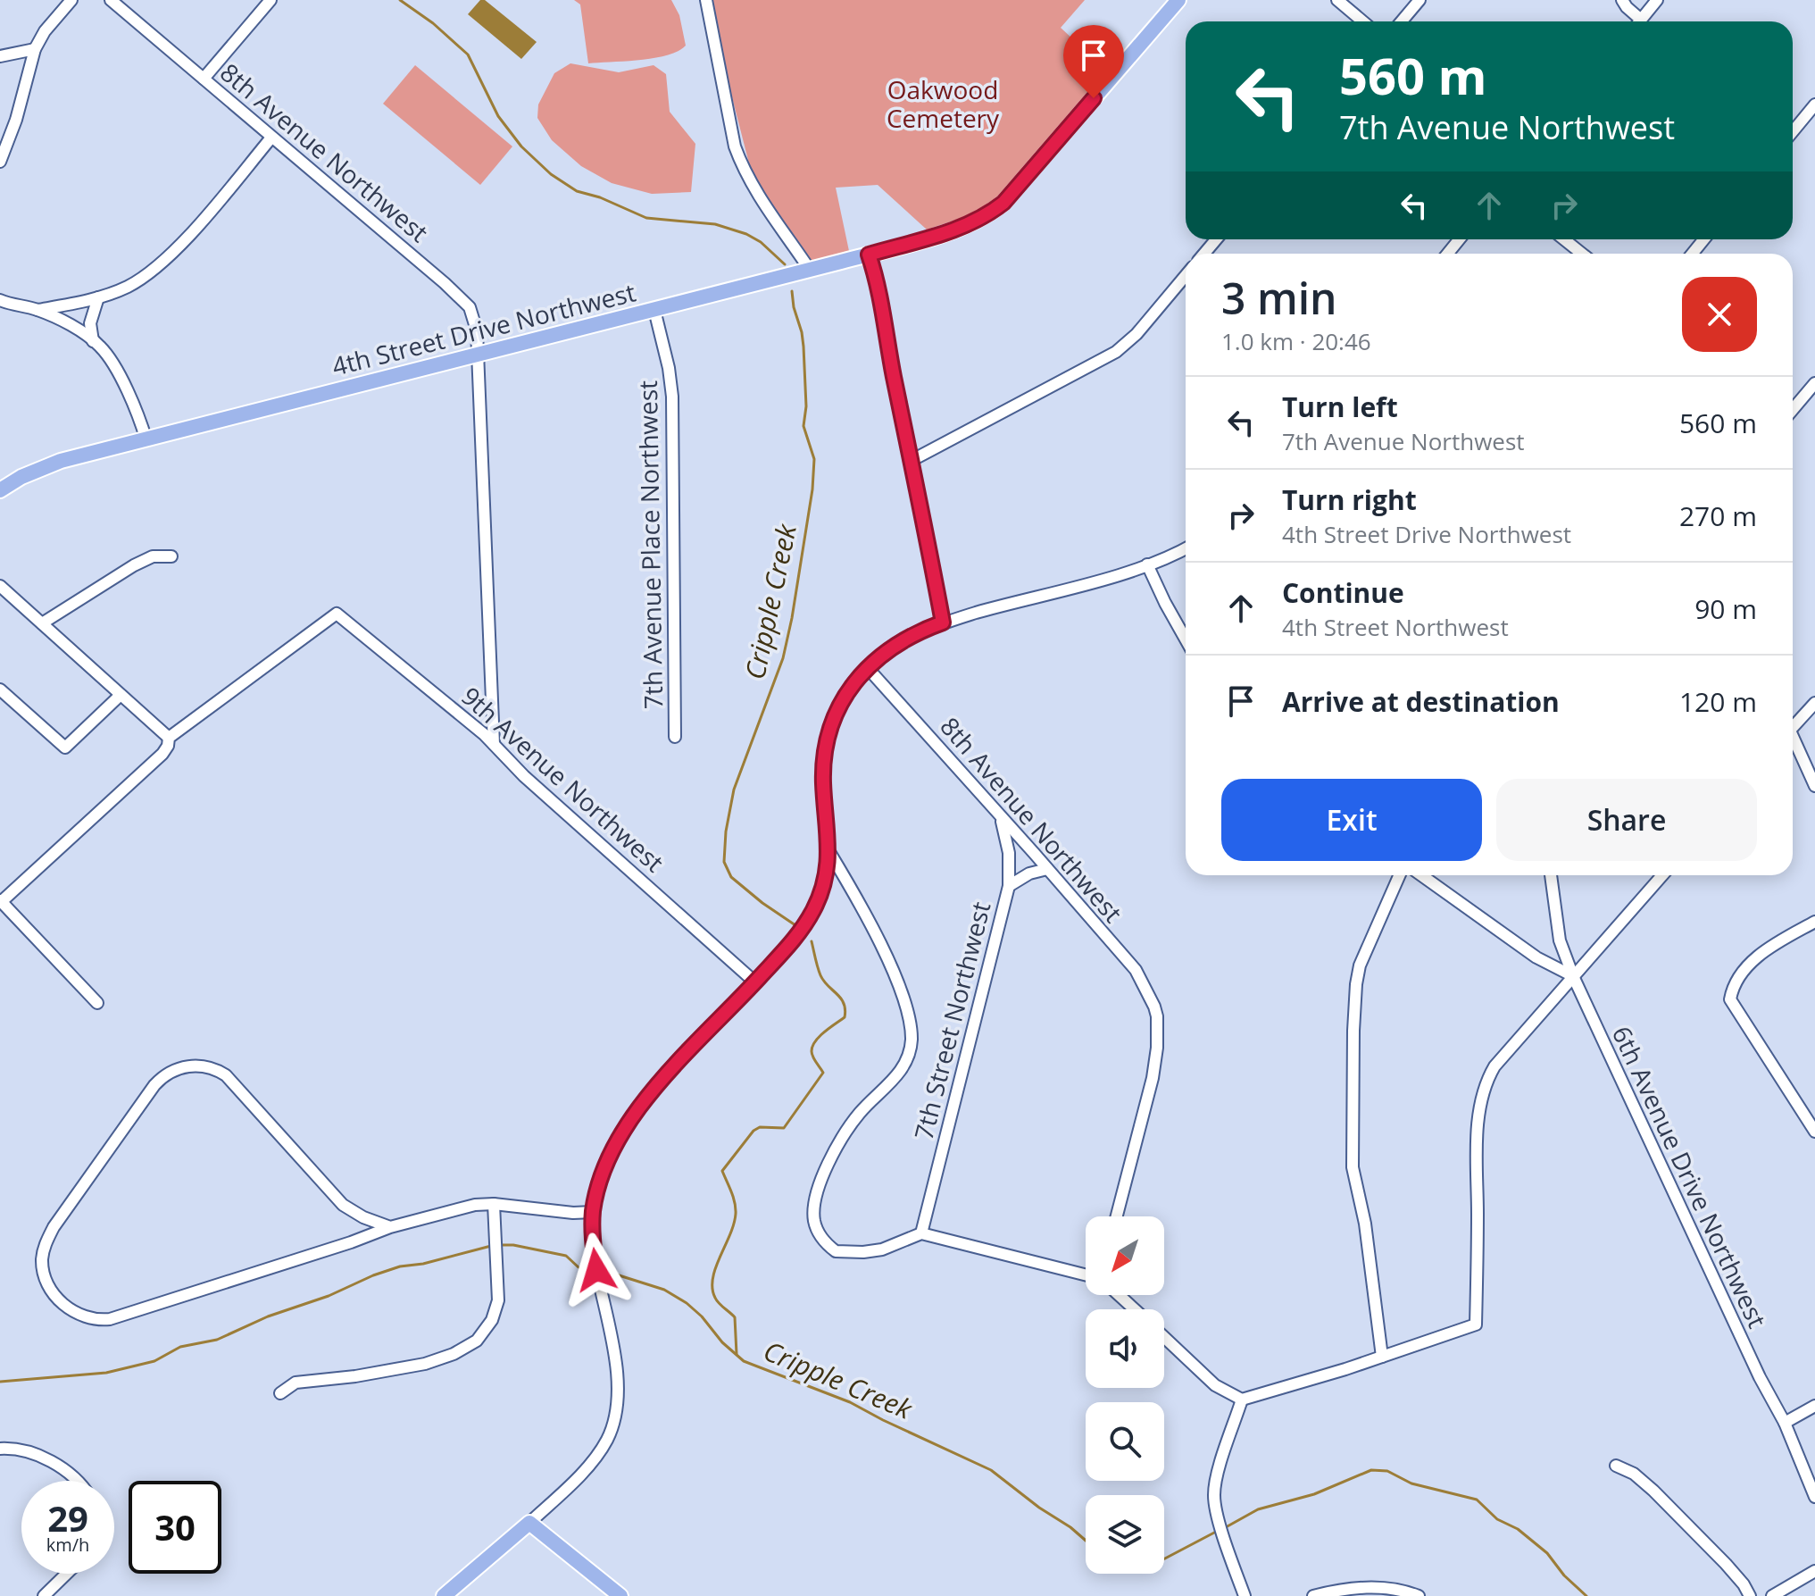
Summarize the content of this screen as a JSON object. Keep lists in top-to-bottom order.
{
  "streets": {
    "main road": ["4th Street Drive Northwest"],
    "street": [
      "8th Avenue Northwest",
      "7th Avenue Place Northwest",
      "9th Avenue Northwest",
      "7th Street Northwest",
      "6th Avenue Drive Northwest"
    ]
  },
  "crossings": [
    ["8th Avenue Northwest", "4th Street Drive Northwest"],
    ["8th Avenue Northwest", "9th Avenue Northwest"],
    ["8th Avenue Northwest", "7th Street Northwest"],
    ["4th Street Drive Northwest", "7th Avenue Place Northwest"]
  ],
  "water": ["Cripple Creek"],
  "parks": ["Oakwood Cemetery"],
  "north": "bottom left",
  "page": {
    "turn": ["560 m", "7th Avenue Northwest"],
    "heading": ["3 min", "1.0 km · 20:46"],
    "list": [
      {
        "name": "Turn left",
        "note": "7th Avenue Northwest",
        "value": "560 m"
      },
      {
        "name": "Turn right",
        "note": "4th Street Drive Northwest",
        "value": "270 m"
      },
      {
        "name": "Continue",
        "note": "4th Street Northwest",
        "value": "90 m"
      },
      {
        "name": "Arrive at destination",
        "value": "120 m"
      }
    ],
    "buttons": ["Exit", "Share"],
    "speed": "29 km/h",
    "limit": "30"
  }
}
